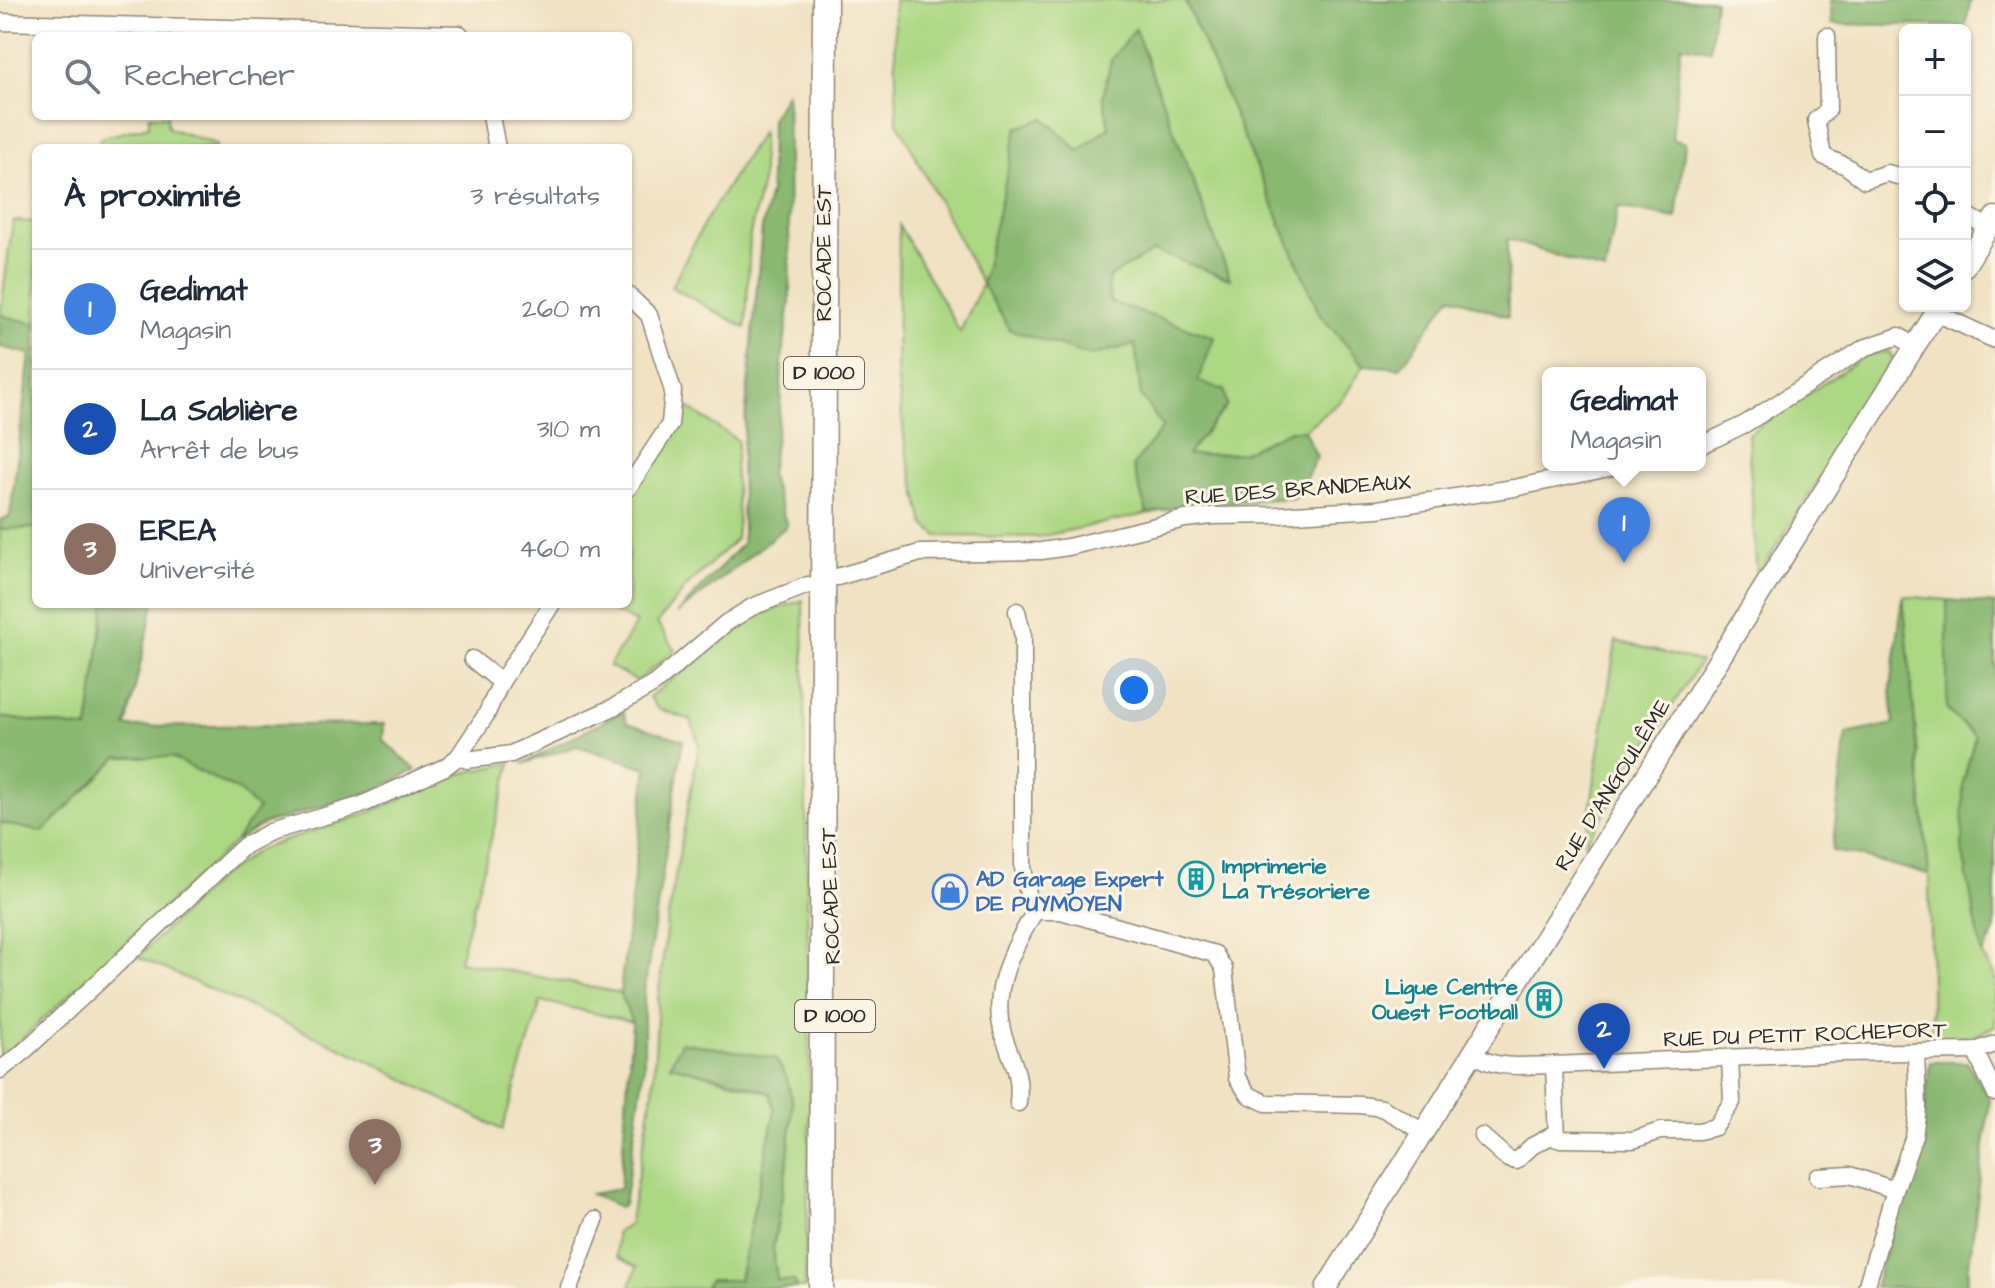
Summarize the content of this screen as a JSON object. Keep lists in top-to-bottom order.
{
  "streets": {
    "main road": ["ROCADE EST", "D 1000"],
    "street": ["RUE DES BRANDEAUX", "RUE D'ANGOULÊME", "RUE DU PETIT ROCHEFORT"]
  },
  "crossings": [
    ["RUE D'ANGOULÊME", "RUE DU PETIT ROCHEFORT"]
  ],
  "places": {
    "building": ["Imprimerie La Trésoriere", "Ligue Centre Ouest Football"],
    "shop": ["AD Garage Expert DE PUYMOYEN"]
  },
  "page": {
    "map_buttons": ["+", "−"],
    "search": "Rechercher",
    "heading": ["À proximité", "3 résultats"],
    "list": [
      {
        "mark": "1",
        "name": "Gedimat",
        "note": "Magasin",
        "value": "260 m"
      },
      {
        "mark": "2",
        "name": "La Sablière",
        "note": "Arrêt de bus",
        "value": "310 m"
      },
      {
        "mark": "3",
        "name": "EREA",
        "note": "Université",
        "value": "460 m"
      }
    ],
    "popup": ["Gedimat", "Magasin"],
    "pins": ["1", "2", "3"]
  }
}
